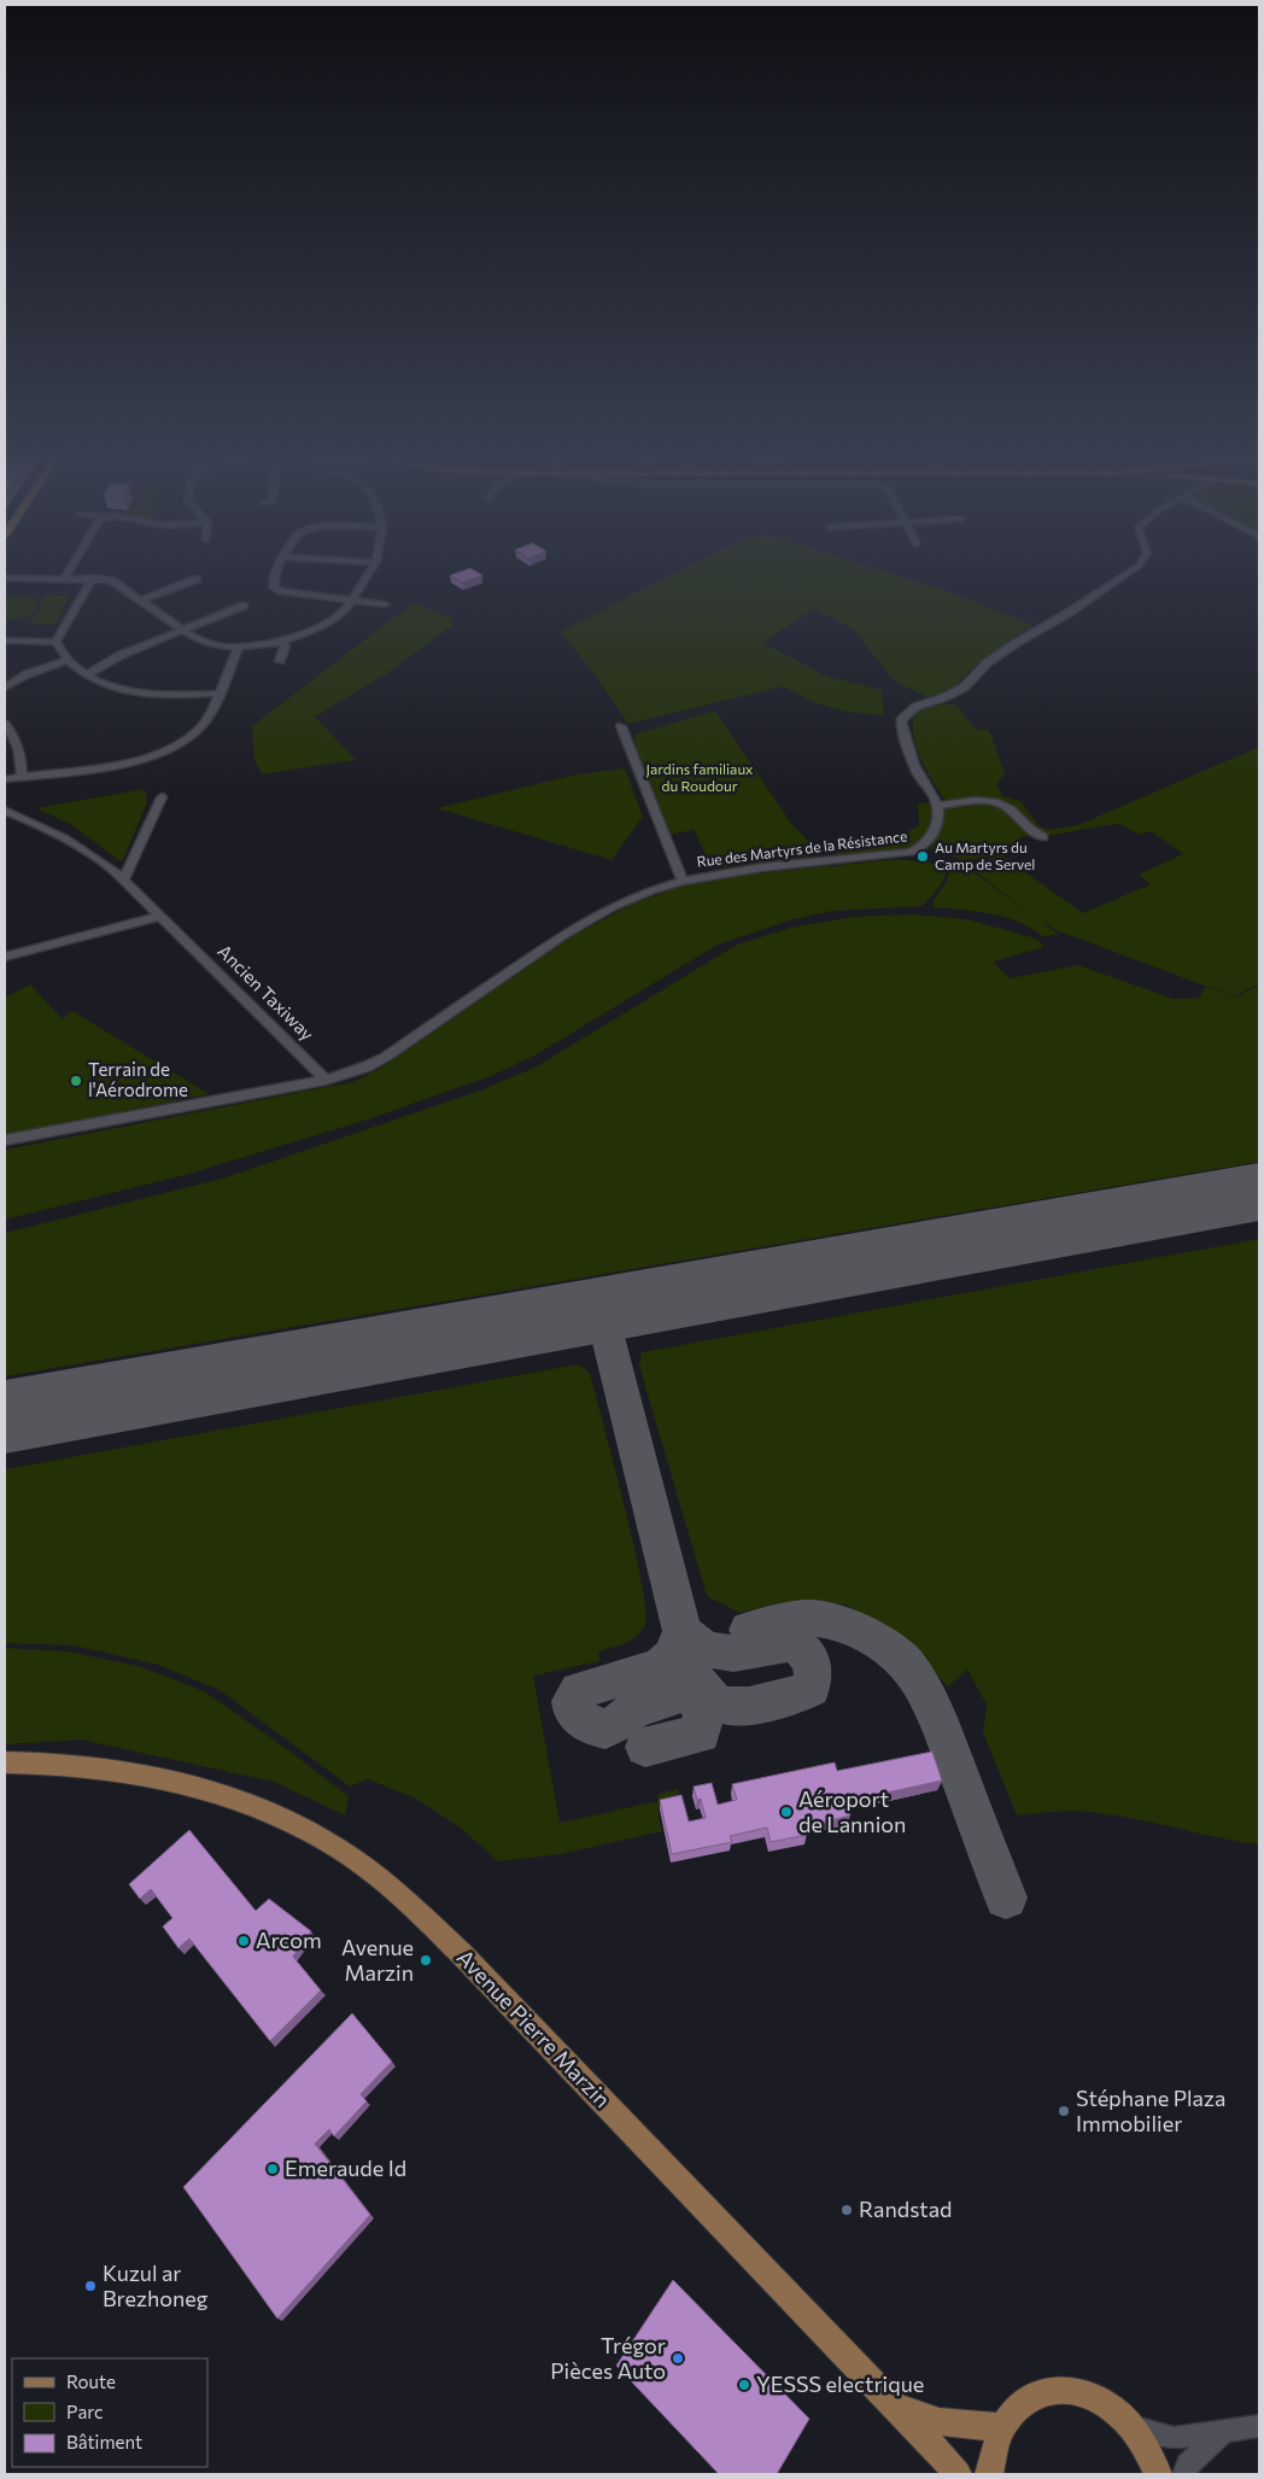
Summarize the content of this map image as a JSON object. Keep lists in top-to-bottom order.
{
  "streets": {
    "main road": ["Avenue Pierre Marzin"],
    "street": ["Rue des Martyrs de la Résistance", "Ancien Taxiway"]
  },
  "crossings": [
    ["Rue des Martyrs de la Résistance", "Ancien Taxiway"]
  ],
  "parks": ["Jardins familiaux du Roudour"],
  "places": [
    "Au Martyrs du Camp de Servel",
    "Terrain de l'Aérodrome",
    "Aéroport de Lannion",
    "Arcom",
    "Avenue Marzin",
    "Stéphane Plaza Immobilier",
    "Emeraude Id",
    "Randstad",
    "Kuzul ar Brezhoneg",
    "Trégor Pièces Auto",
    "YESSS electrique"
  ],
  "legend": ["Route", "Parc", "Bâtiment"]
}
